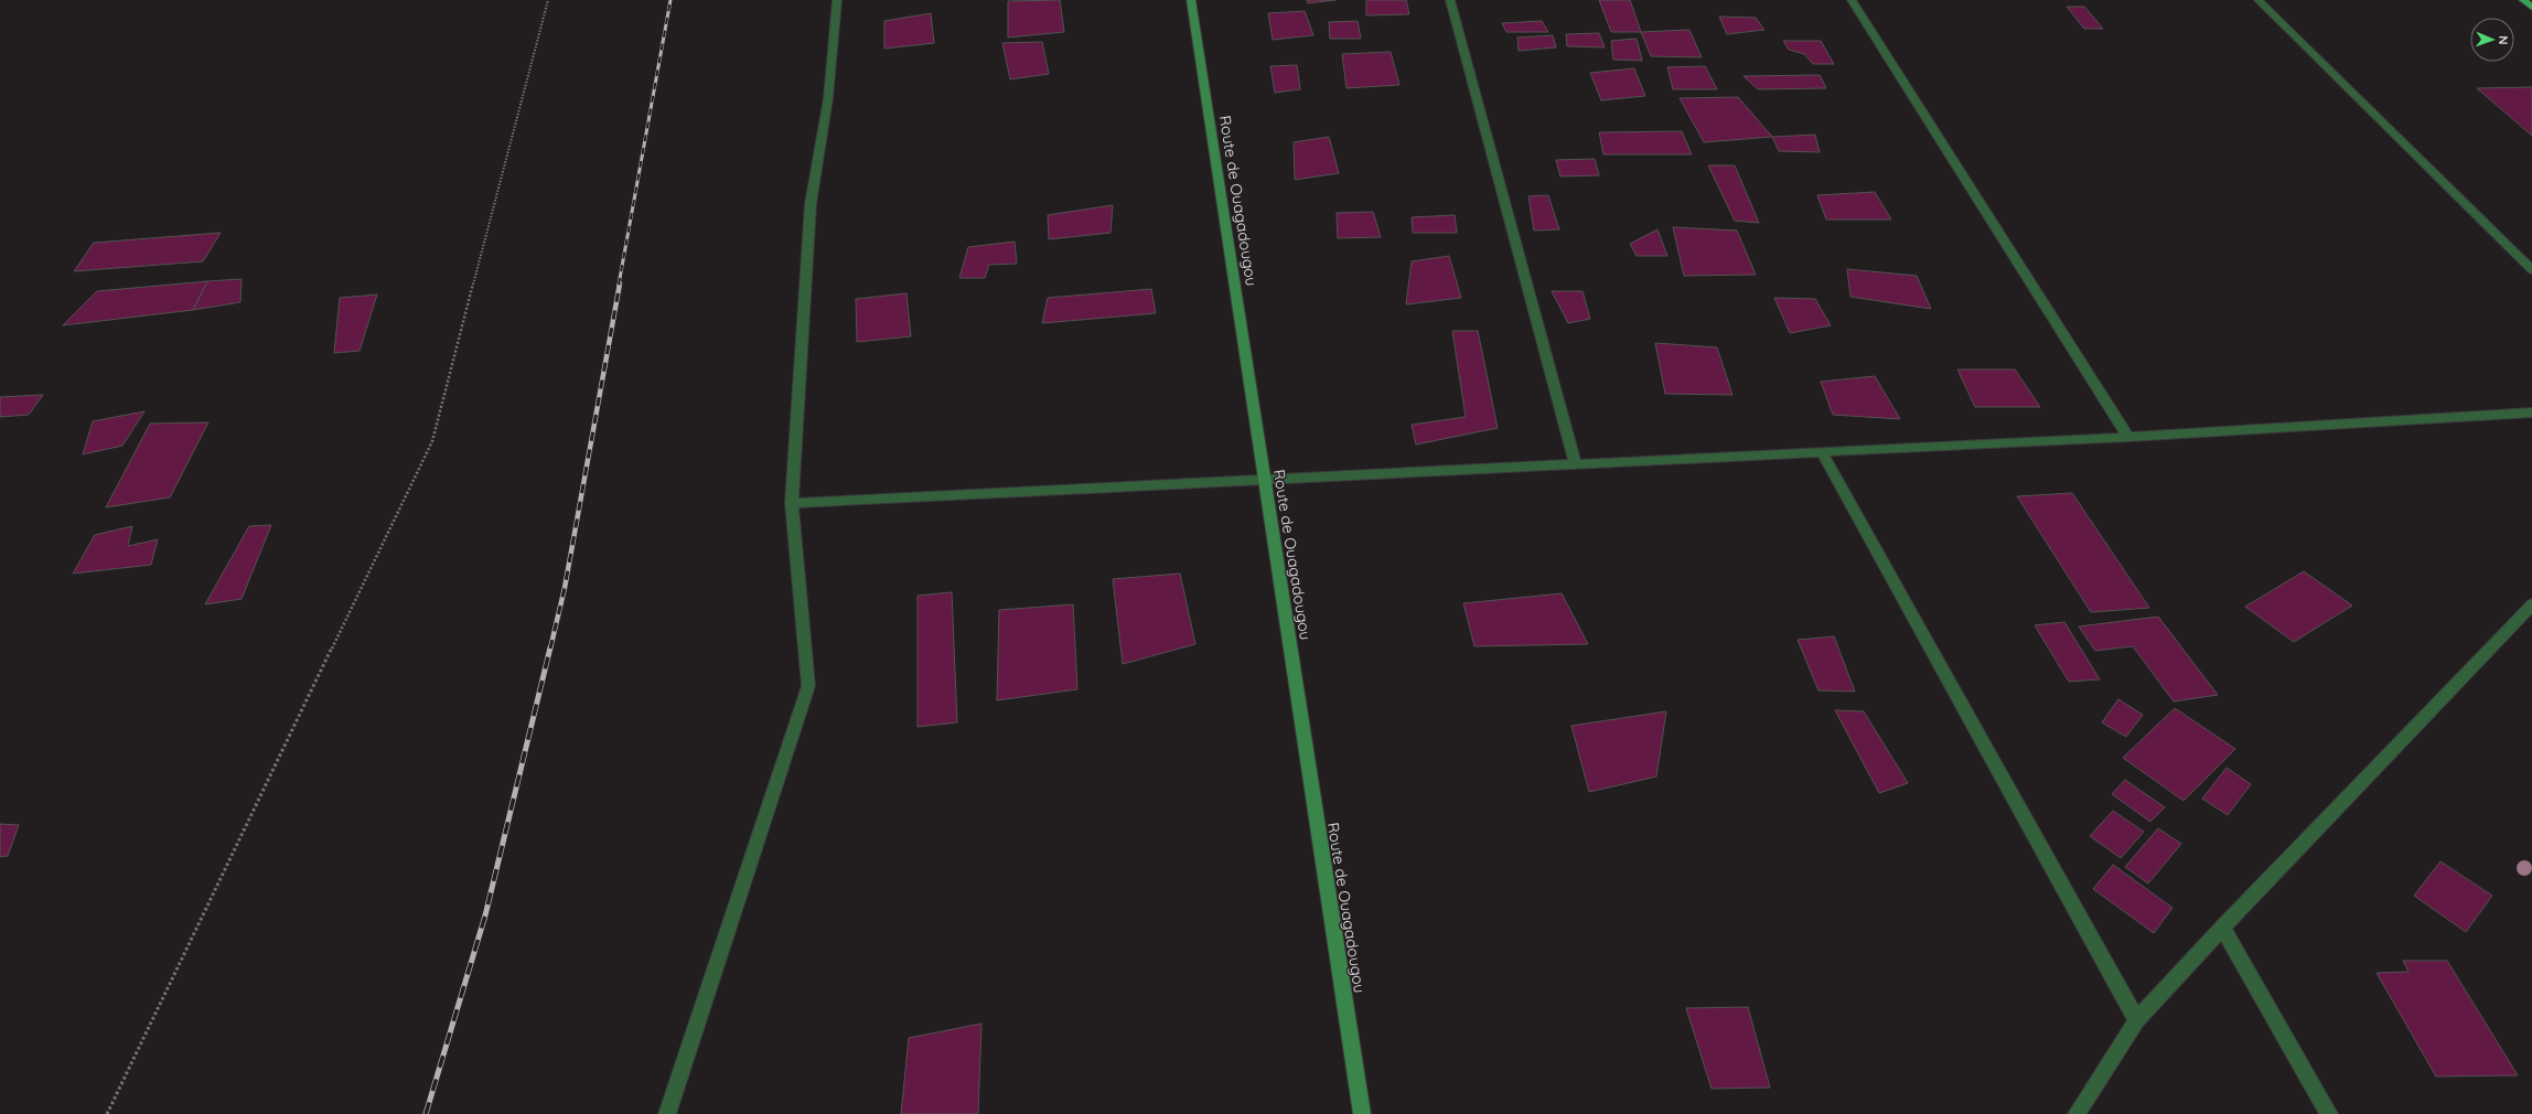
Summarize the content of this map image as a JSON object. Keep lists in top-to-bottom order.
{
  "streets": {
    "street": ["Route de Ouagadougou"]
  },
  "north": "right"
}
